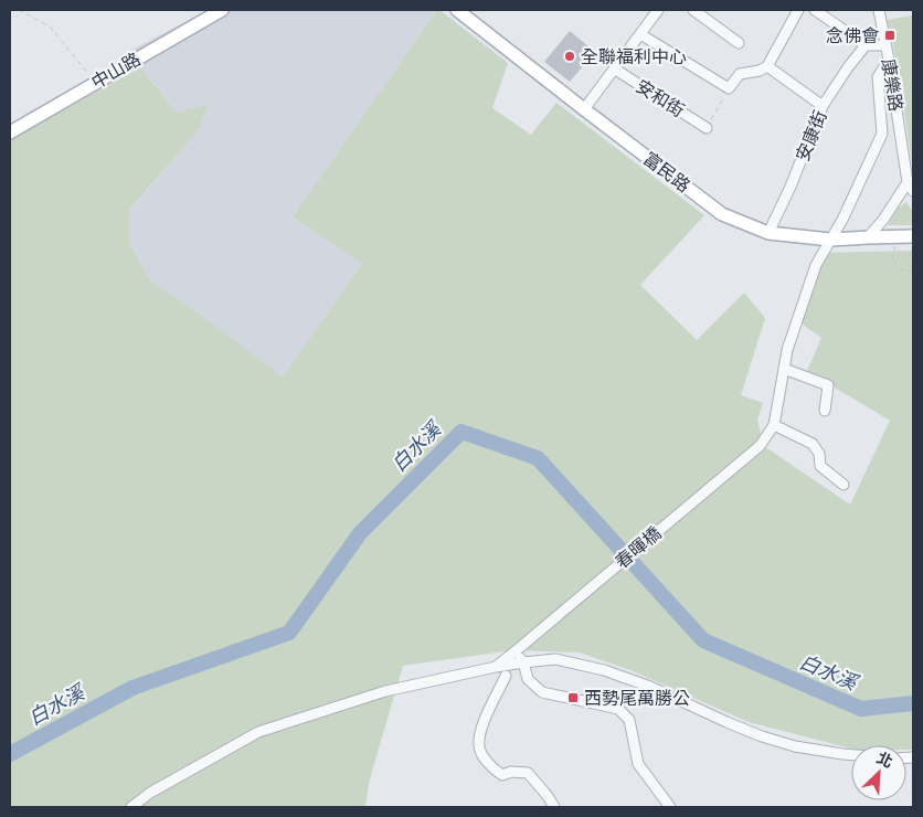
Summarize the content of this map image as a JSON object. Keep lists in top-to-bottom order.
{
  "streets": {
    "main road": ["中山路", "富民路"],
    "street": [
      "康樂路",
      "安和街",
      "安康街",
      "春暉橋"
    ]
  },
  "crossings": [
    ["安康街", "富民路"]
  ],
  "water": ["白水溪"],
  "places": {
    "transit": ["念佛會", "西勢尾萬勝公"],
    "other": ["全聯福利中心"]
  },
  "north": "top right"
}
